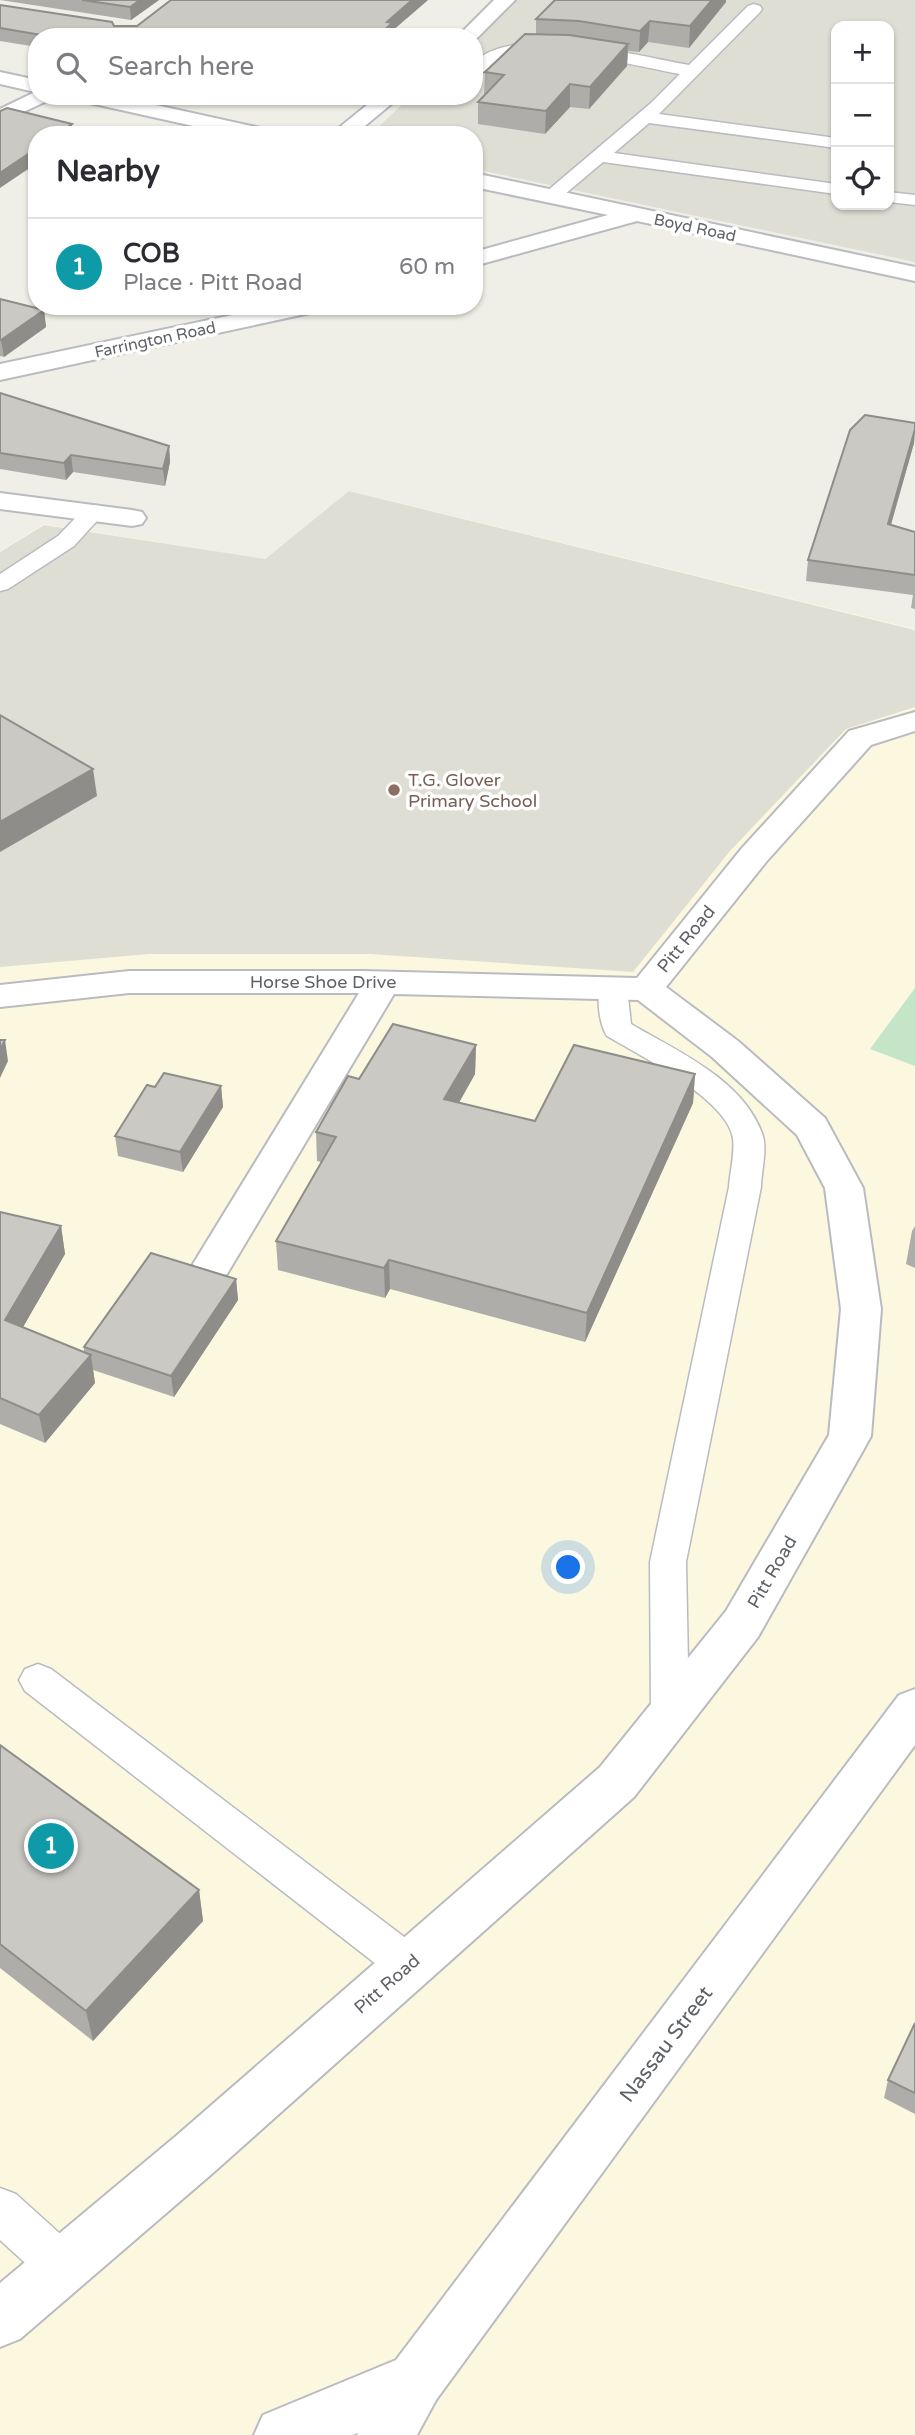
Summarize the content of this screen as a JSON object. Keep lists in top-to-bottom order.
{
  "streets": {
    "street": [
      "Boyd Road",
      "Farrington Road",
      "Pitt Road",
      "Horse Shoe Drive",
      "Nassau Street"
    ]
  },
  "crossings": [
    ["Pitt Road", "Horse Shoe Drive"]
  ],
  "places": ["T.G. Glover Primary School"],
  "page": {
    "map_buttons": ["+", "−"],
    "search": "Search here",
    "heading": "Nearby",
    "list": [
      {
        "mark": "1",
        "name": "COB",
        "note": "Place · Pitt Road",
        "value": "60 m"
      }
    ],
    "pins": "1"
  }
}
